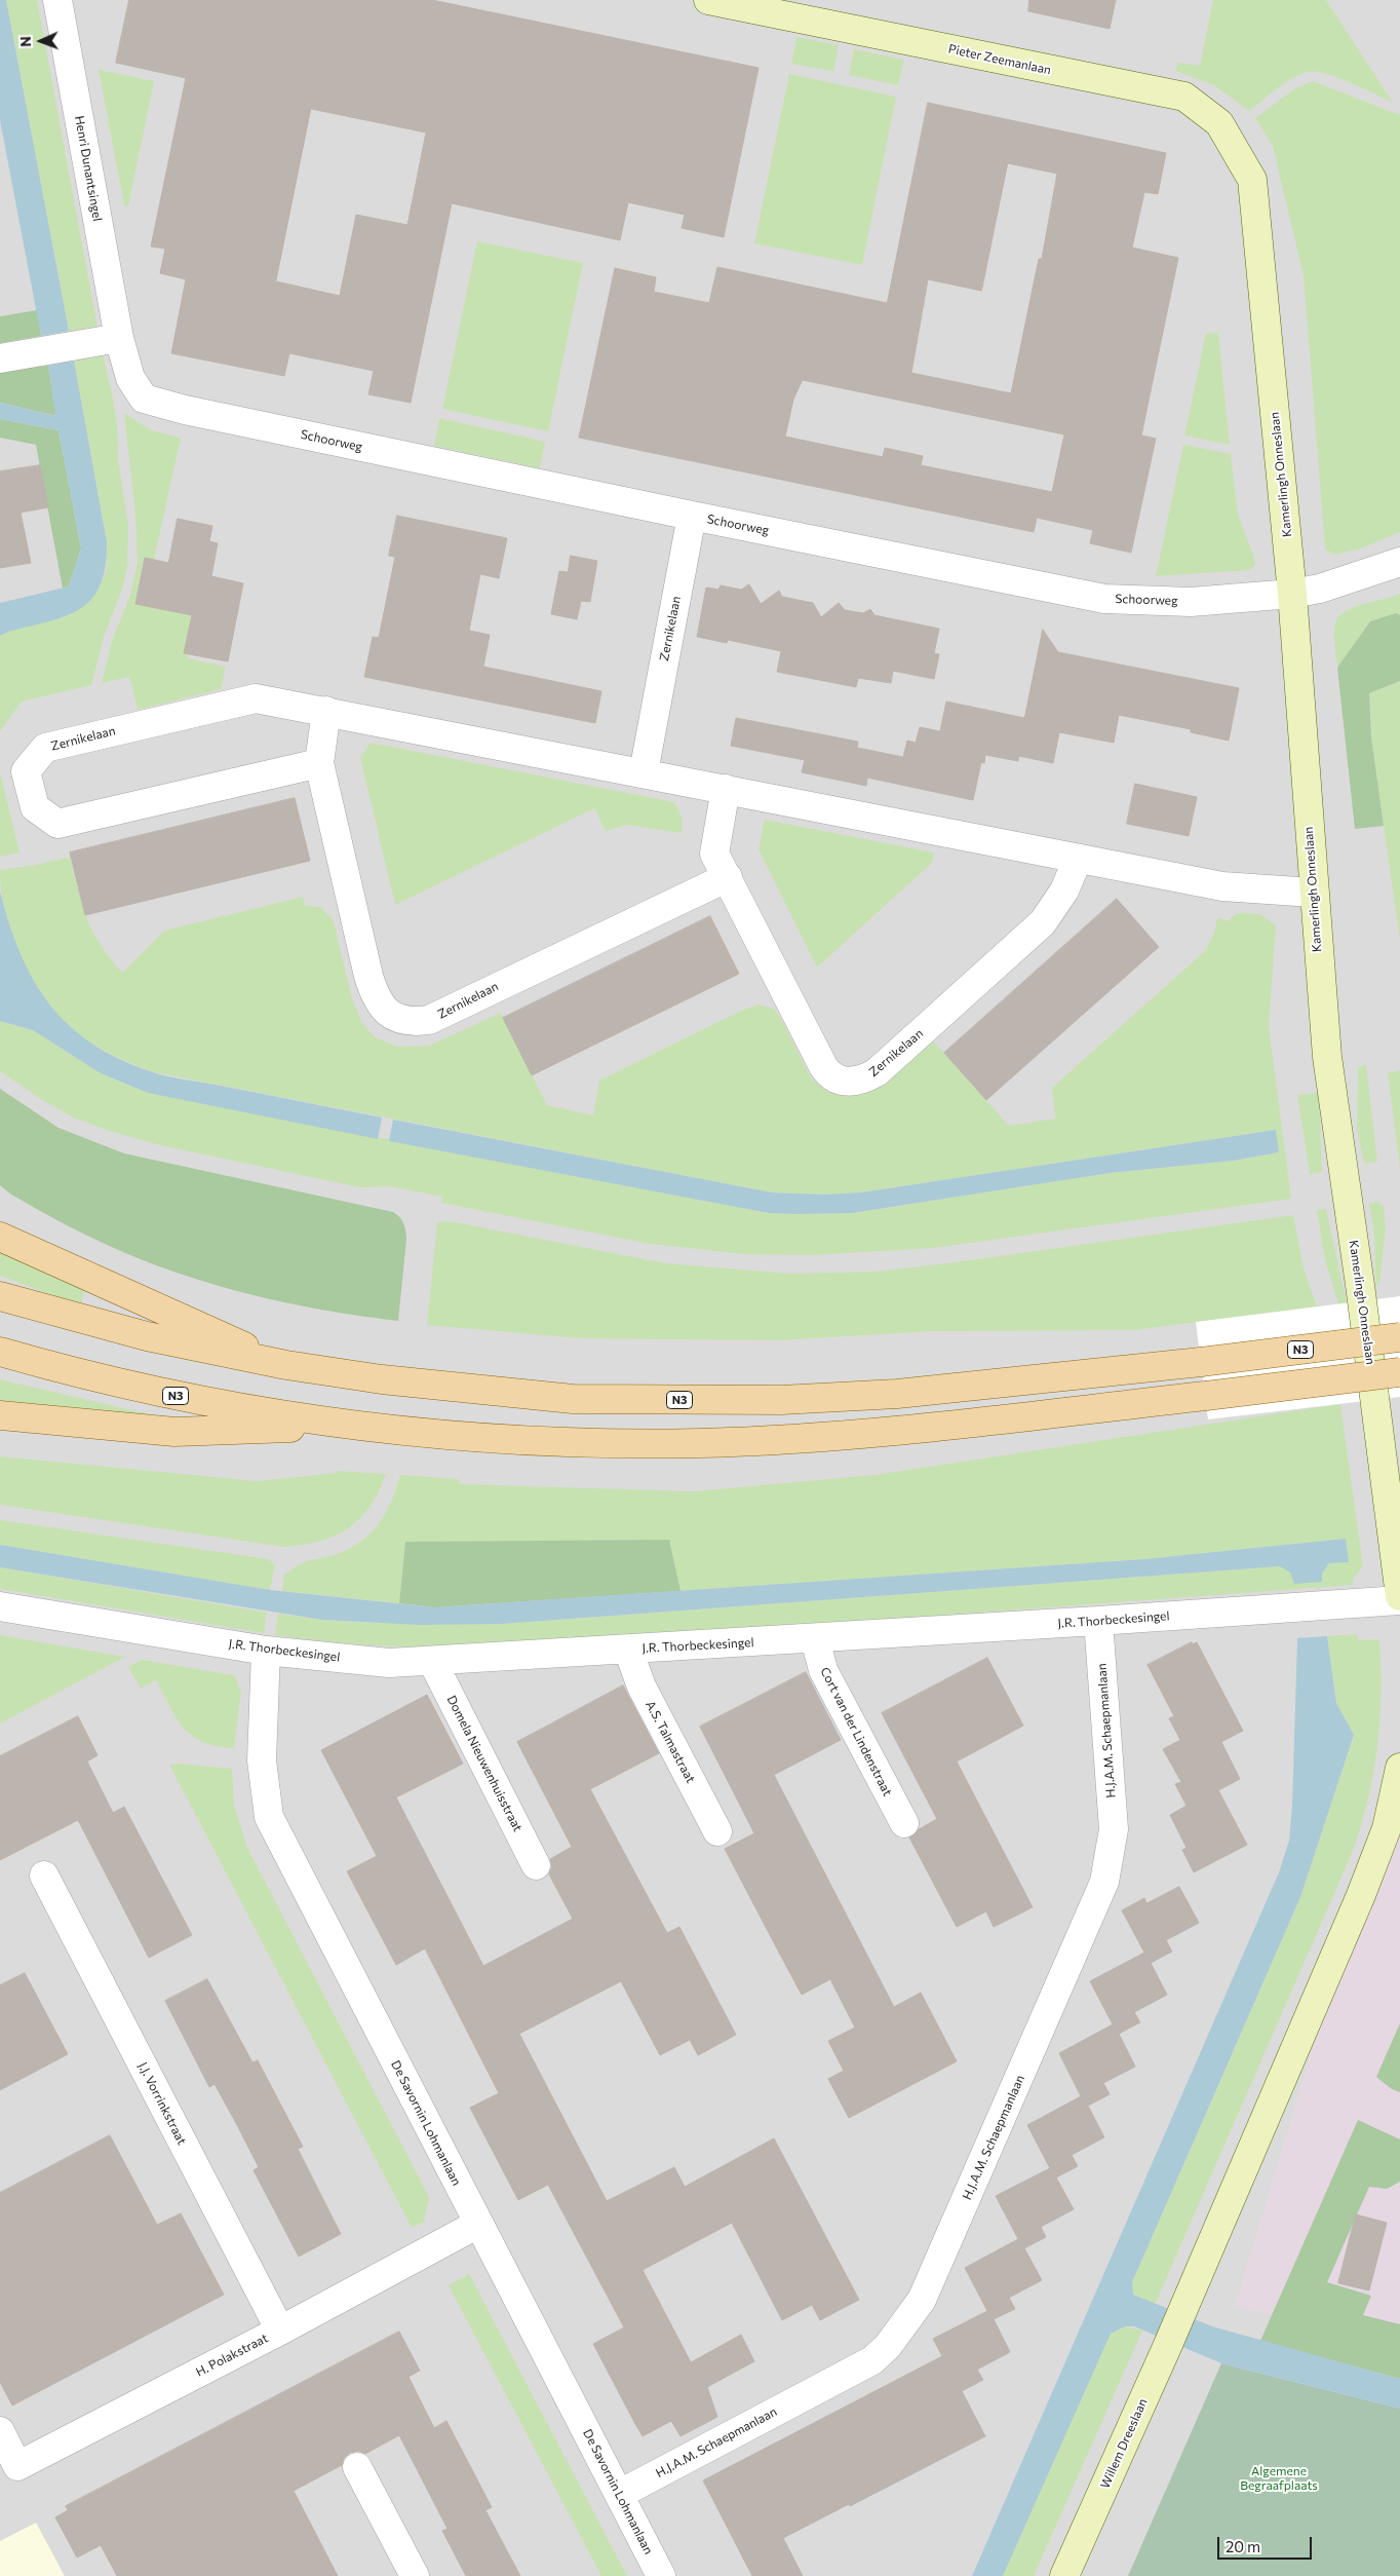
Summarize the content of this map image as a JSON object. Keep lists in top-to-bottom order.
{
  "streets": {
    "main road": ["N3"],
    "street": [
      "Pieter Zeemanlaan",
      "Henri Dunantsingel",
      "Schoorweg",
      "Kamerlingh Onneslaan",
      "Zernikelaan",
      "J.R. Thorbeckesingel",
      "H.J.A.M. Schaepmanlaan",
      "Cort van der Lindenstraat",
      "A.S. Talmastraat",
      "Domela Nieuwenhuisstraat",
      "J.J. Vorrinkstraat",
      "De Savornin Lohmanlaan",
      "H. Polakstraat",
      "Willem Dreeslaan"
    ]
  },
  "crossings": [
    ["Pieter Zeemanlaan", "Kamerlingh Onneslaan"],
    ["Henri Dunantsingel", "Schoorweg"],
    ["Schoorweg", "Kamerlingh Onneslaan"],
    ["Schoorweg", "Zernikelaan"],
    ["Kamerlingh Onneslaan", "Zernikelaan"],
    ["Kamerlingh Onneslaan", "J.R. Thorbeckesingel"],
    ["J.R. Thorbeckesingel", "H.J.A.M. Schaepmanlaan"],
    ["J.R. Thorbeckesingel", "Cort van der Lindenstraat"],
    ["J.R. Thorbeckesingel", "A.S. Talmastraat"],
    ["J.R. Thorbeckesingel", "Domela Nieuwenhuisstraat"],
    ["J.R. Thorbeckesingel", "De Savornin Lohmanlaan"],
    ["H.J.A.M. Schaepmanlaan", "De Savornin Lohmanlaan"],
    ["J.J. Vorrinkstraat", "H. Polakstraat"],
    ["De Savornin Lohmanlaan", "H. Polakstraat"]
  ],
  "parks": ["Algemene Begraafplaats"],
  "scale_bar": "20 m",
  "north": "left"
}
